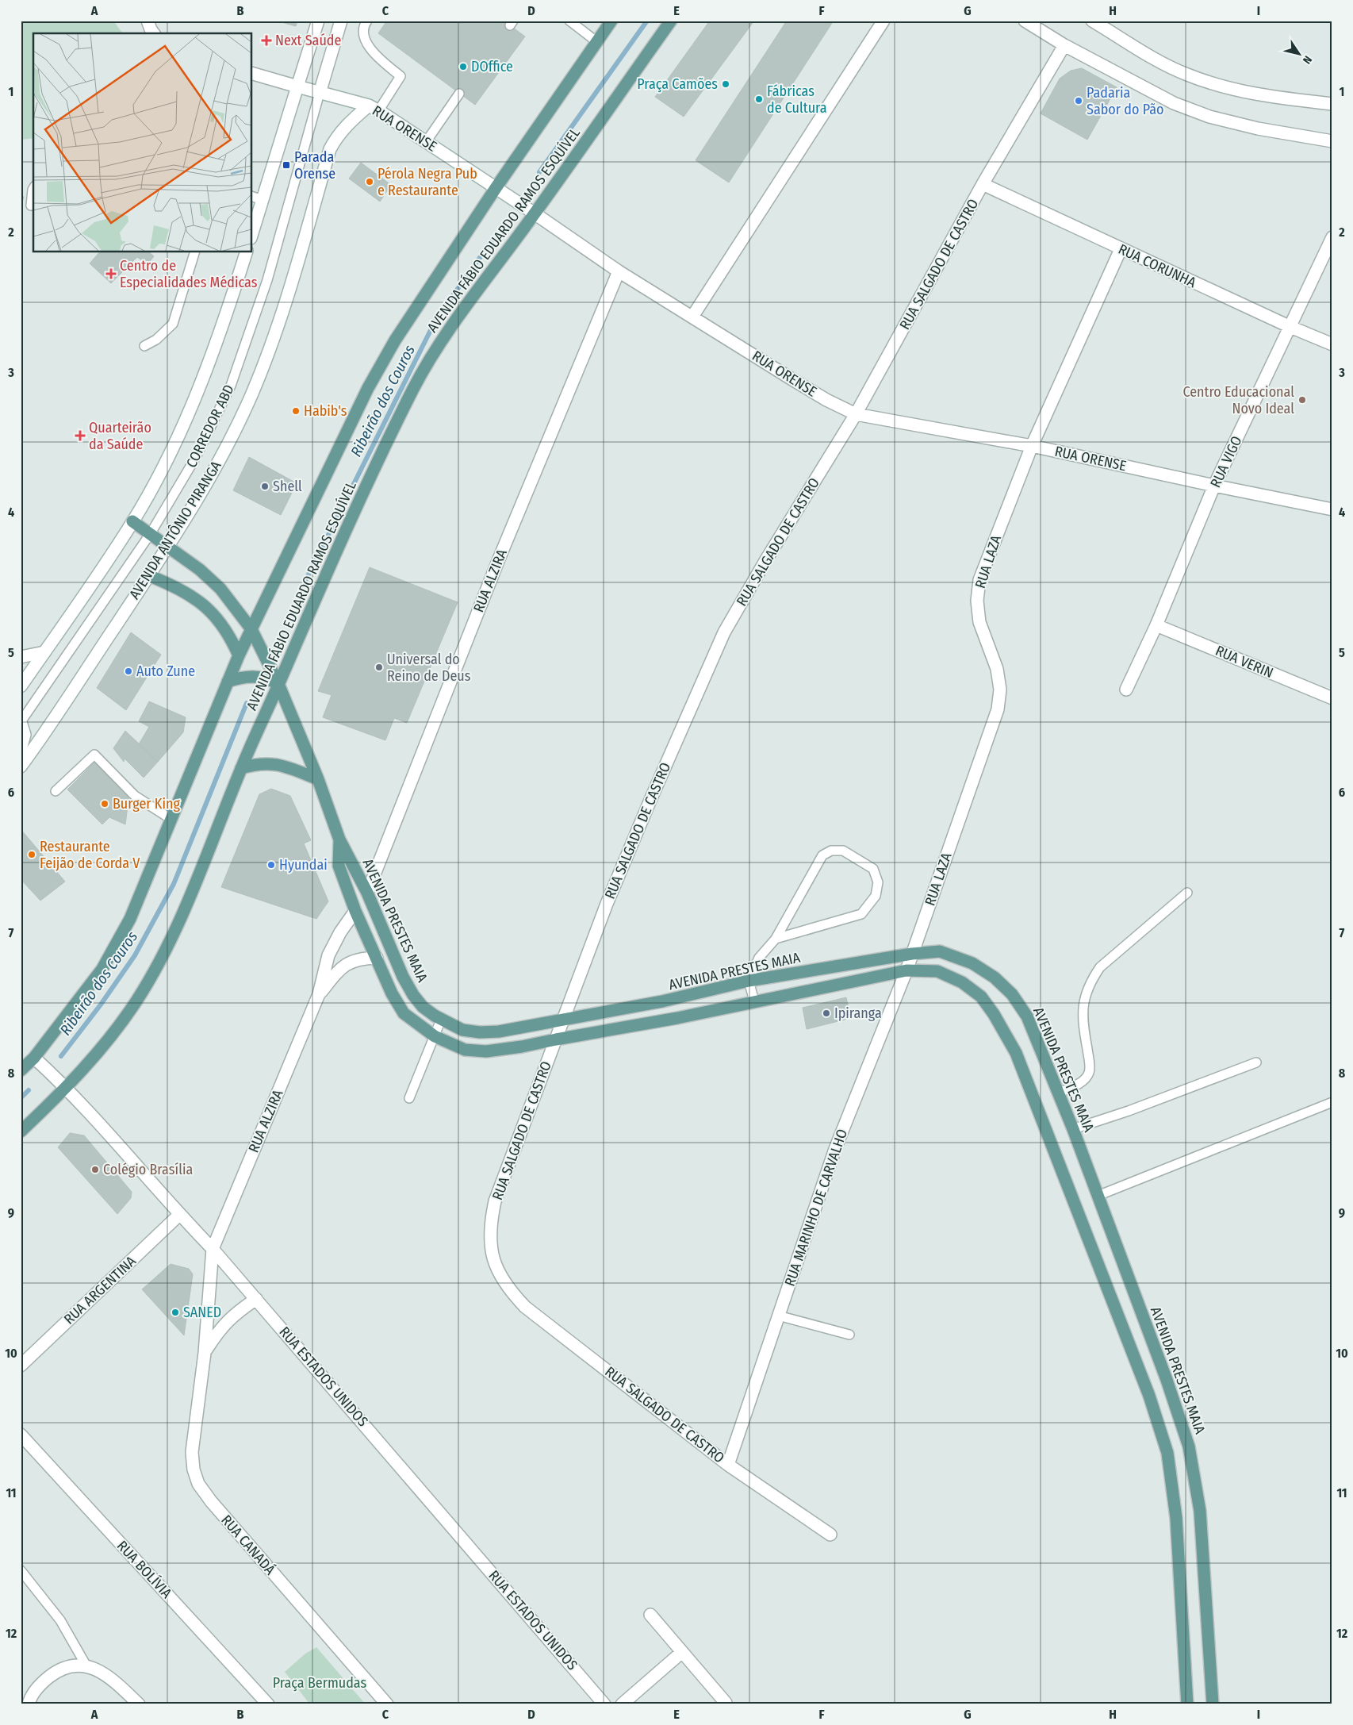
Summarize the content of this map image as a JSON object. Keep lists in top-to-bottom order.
{
  "streets": {
    "main road": ["AVENIDA FÁBIO EDUARDO RAMOS ESQUÍVEL", "AVENIDA PRESTES MAIA"],
    "street": [
      "RUA ORENSE",
      "RUA SALGADO DE CASTRO",
      "RUA CORUNHA",
      "RUA VIGO",
      "AVENIDA ANTÔNIO PIRANGA",
      "RUA LAZA",
      "RUA ALZIRA",
      "RUA VERIN",
      "RUA MARINHO DE CARVALHO",
      "RUA ARGENTINA",
      "RUA ESTADOS UNIDOS",
      "RUA CANADÁ",
      "RUA BOLÍVIA"
    ],
    "lane": ["CORREDOR ABD"]
  },
  "crossings": [
    ["RUA ORENSE", "AVENIDA FÁBIO EDUARDO RAMOS ESQUÍVEL"],
    ["RUA ORENSE", "RUA SALGADO DE CASTRO"],
    ["RUA ORENSE", "CORREDOR ABD"],
    ["RUA ORENSE", "RUA VIGO"],
    ["RUA ORENSE", "AVENIDA ANTÔNIO PIRANGA"],
    ["RUA ORENSE", "RUA LAZA"],
    ["RUA ORENSE", "RUA ALZIRA"],
    ["AVENIDA FÁBIO EDUARDO RAMOS ESQUÍVEL", "AVENIDA PRESTES MAIA"],
    ["AVENIDA FÁBIO EDUARDO RAMOS ESQUÍVEL", "RUA ESTADOS UNIDOS"],
    ["RUA SALGADO DE CASTRO", "RUA CORUNHA"],
    ["RUA SALGADO DE CASTRO", "AVENIDA PRESTES MAIA"],
    ["RUA SALGADO DE CASTRO", "RUA MARINHO DE CARVALHO"],
    ["RUA CORUNHA", "RUA VIGO"],
    ["RUA CORUNHA", "RUA LAZA"],
    ["CORREDOR ABD", "AVENIDA PRESTES MAIA"],
    ["RUA VIGO", "RUA VERIN"],
    ["AVENIDA ANTÔNIO PIRANGA", "AVENIDA PRESTES MAIA"],
    ["RUA LAZA", "AVENIDA PRESTES MAIA"],
    ["RUA LAZA", "RUA MARINHO DE CARVALHO"],
    ["RUA ALZIRA", "AVENIDA PRESTES MAIA"],
    ["RUA ALZIRA", "RUA ESTADOS UNIDOS"],
    ["RUA ALZIRA", "RUA CANADÁ"],
    ["AVENIDA PRESTES MAIA", "RUA MARINHO DE CARVALHO"],
    ["RUA ARGENTINA", "RUA ESTADOS UNIDOS"],
    ["RUA ESTADOS UNIDOS", "RUA CANADÁ"]
  ],
  "water": ["Ribeirão dos Couros"],
  "parks": ["Praça Bermudas"],
  "places": {
    "health": ["Next Saúde", "Centro de Especialidades Médicas", "Quarteirão da Saúde"],
    "other": [
      "DOffice",
      "Praça Camões",
      "Fábricas de Cultura",
      "Padaria Sabor do Pão",
      "Pérola Negra Pub e Restaurante",
      "Centro Educacional Novo Ideal",
      "Habib's",
      "Shell",
      "Universal do Reino de Deus",
      "Auto Zune",
      "Burger King",
      "Restaurante Feijão de Corda V",
      "Hyundai",
      "Ipiranga",
      "Colégio Brasília",
      "SANED"
    ],
    "transit": ["Parada Orense"]
  },
  "north": "bottom right",
  "grid": {
    "columns": [
      "A",
      "B",
      "C",
      "D",
      "E",
      "F",
      "G",
      "H",
      "I"
    ],
    "rows": [
      "1",
      "2",
      "3",
      "4",
      "5",
      "6",
      "7",
      "8",
      "9",
      "10",
      "11",
      "12"
    ]
  }
}
